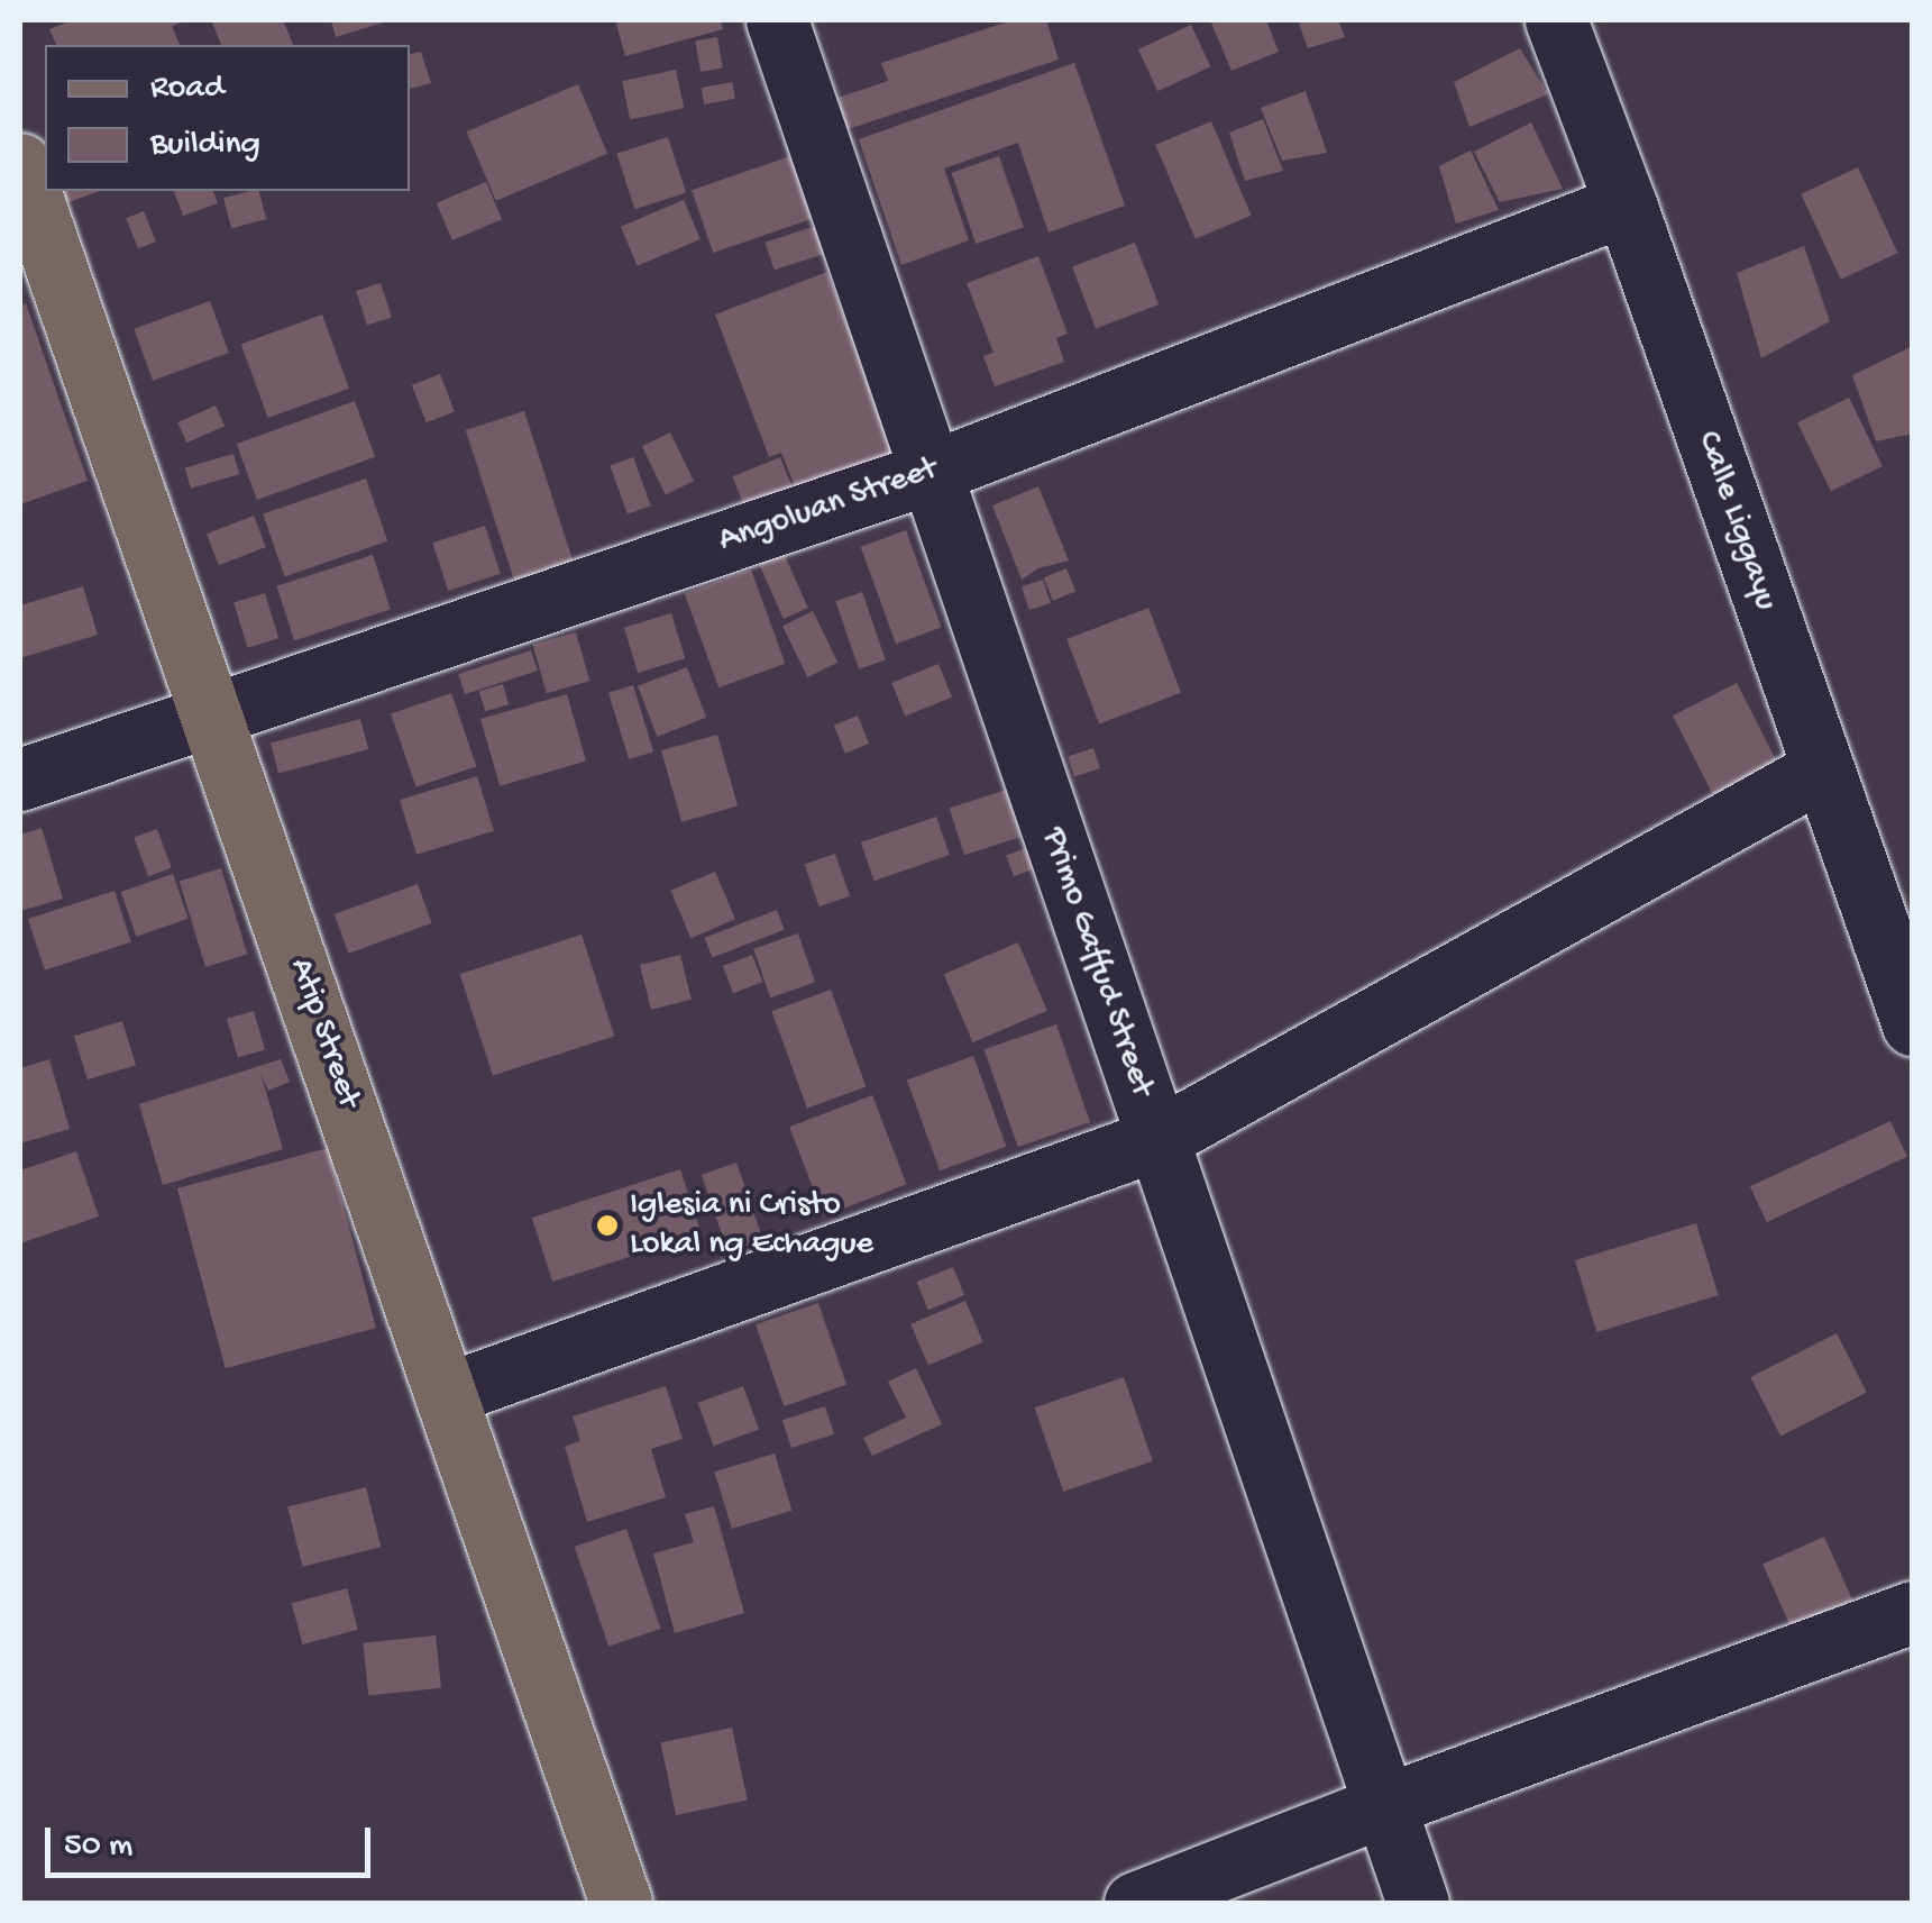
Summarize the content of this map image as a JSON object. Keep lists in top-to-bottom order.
{
  "streets": {
    "main road": ["Atip Street"],
    "street": ["Angoluan Street", "Calle Liggayu", "Primo Gaffud Street"]
  },
  "crossings": [
    ["Angoluan Street", "Calle Liggayu"],
    ["Angoluan Street", "Primo Gaffud Street"],
    ["Angoluan Street", "Atip Street"]
  ],
  "places": ["Iglesia ni Cristo Lokal ng Echague"],
  "legend": ["Road", "Building"],
  "scale_bar": "50 m"
}
